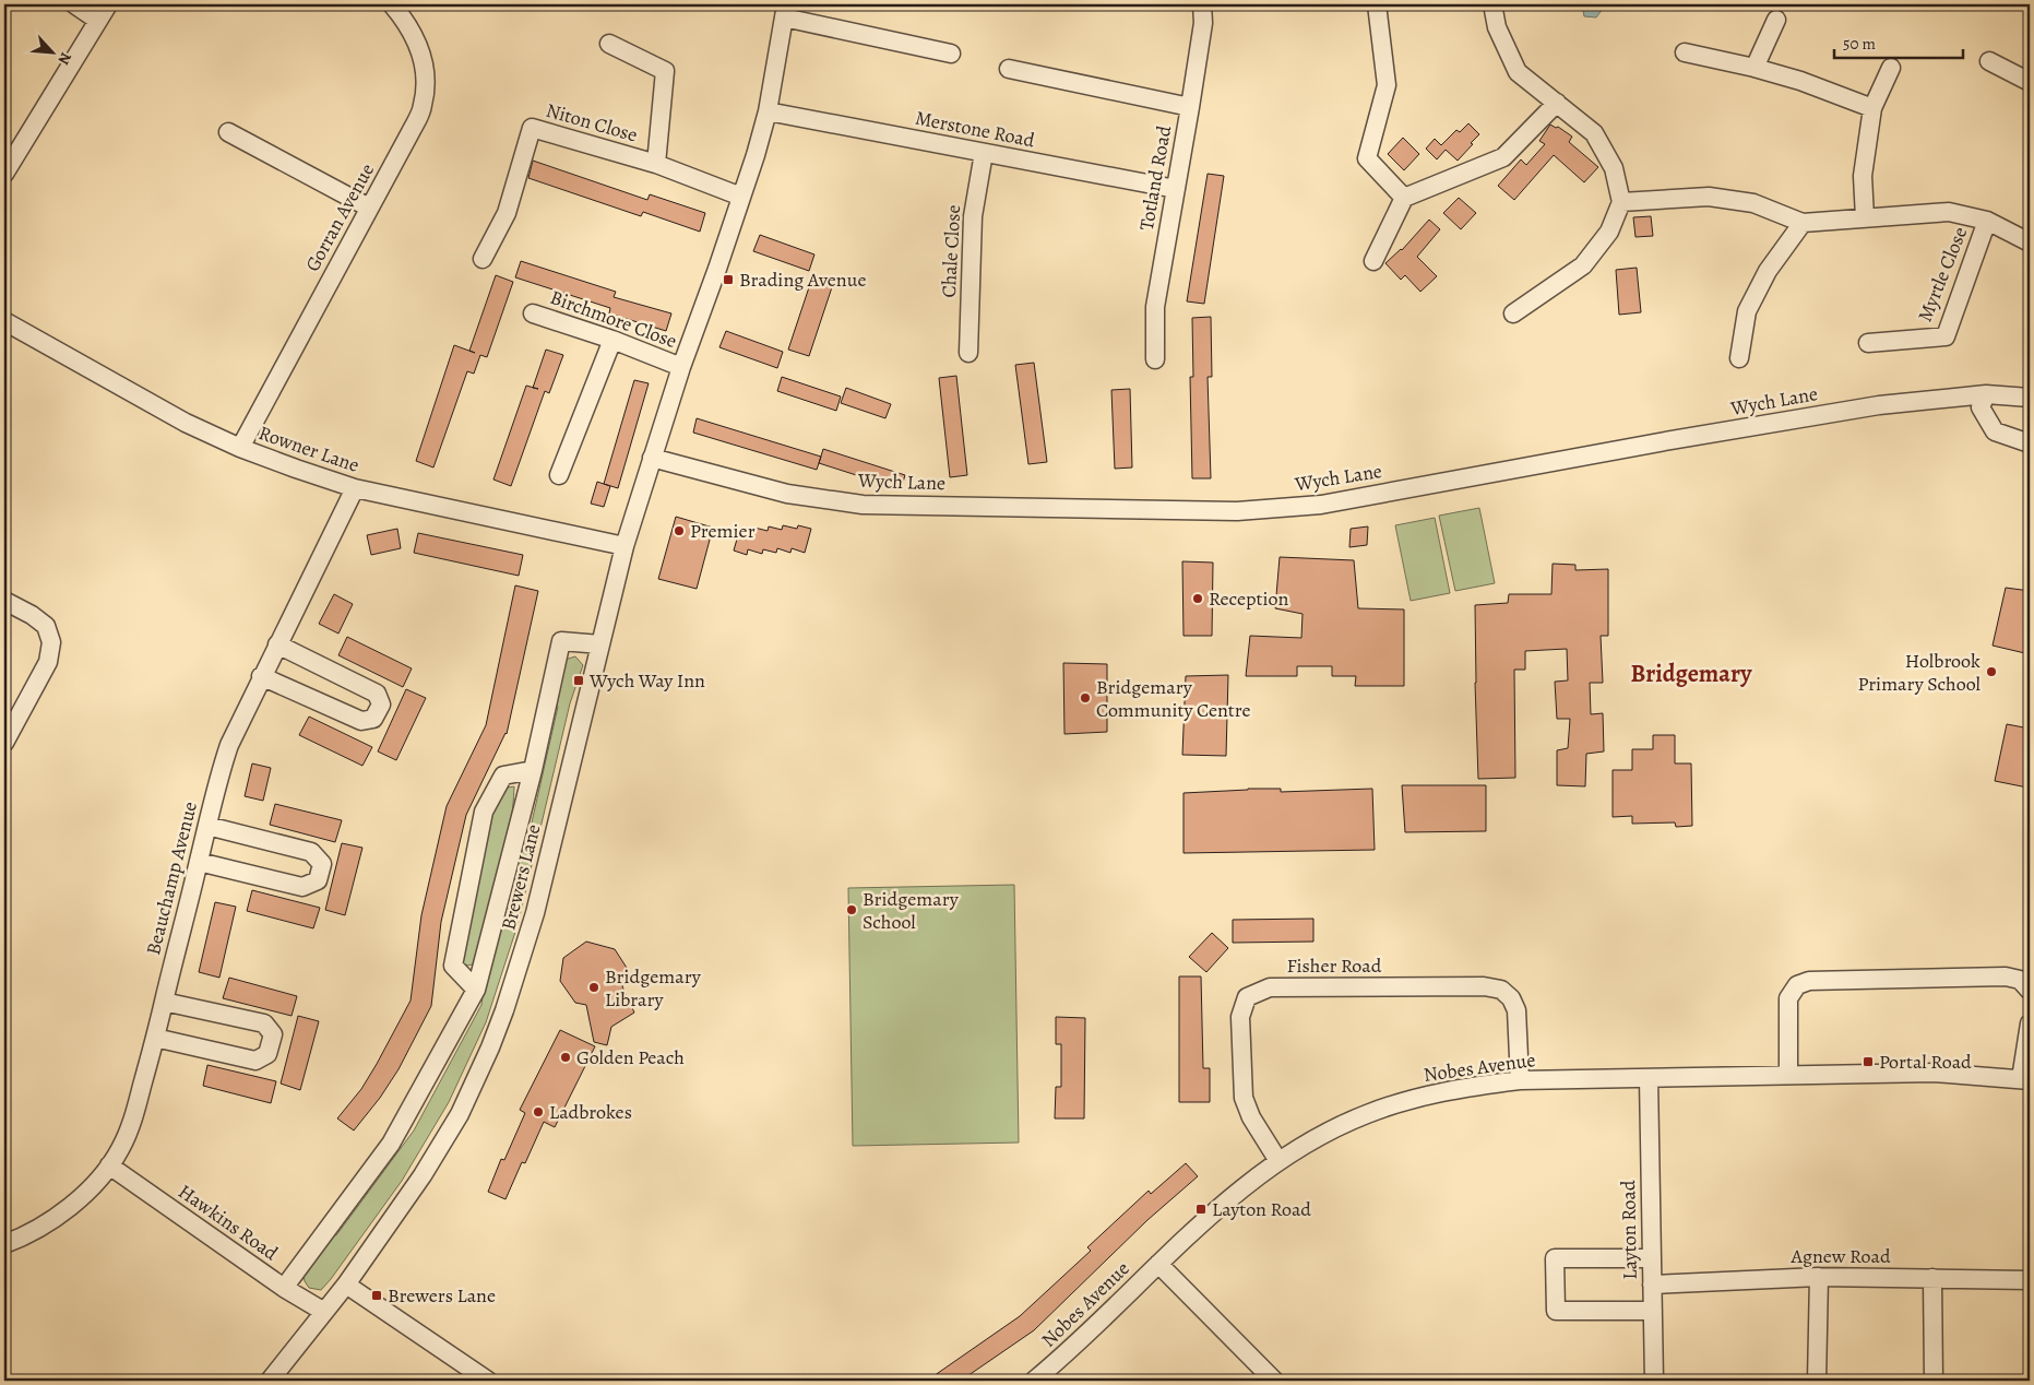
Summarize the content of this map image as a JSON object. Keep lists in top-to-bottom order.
{
  "streets": {
    "street": [
      "Niton Close",
      "Merstone Road",
      "Totland Road",
      "Gorran Avenue",
      "Chale Close",
      "Myrtle Close",
      "Birchmore Close",
      "Wych Lane",
      "Rowner Lane",
      "Brewers Lane",
      "Beauchamp Avenue",
      "Fisher Road",
      "Nobes Avenue",
      "Hawkins Road",
      "Layton Road",
      "Agnew Road"
    ]
  },
  "crossings": [
    ["Merstone Road", "Totland Road"],
    ["Merstone Road", "Chale Close"],
    ["Gorran Avenue", "Rowner Lane"],
    ["Rowner Lane", "Brewers Lane"],
    ["Rowner Lane", "Beauchamp Avenue"],
    ["Brewers Lane", "Hawkins Road"],
    ["Beauchamp Avenue", "Hawkins Road"],
    ["Fisher Road", "Nobes Avenue"],
    ["Nobes Avenue", "Layton Road"],
    ["Layton Road", "Agnew Road"]
  ],
  "districts": ["Bridgemary"],
  "places": {
    "transit": [
      "Brading Avenue",
      "Wych Way Inn",
      "Portal Road",
      "Layton Road",
      "Brewers Lane"
    ],
    "other": [
      "Premier",
      "Reception",
      "Holbrook Primary School",
      "Bridgemary Community Centre",
      "Bridgemary School",
      "Bridgemary Library",
      "Golden Peach",
      "Ladbrokes"
    ]
  },
  "scale_bar": "50 m",
  "north": "bottom right"
}
